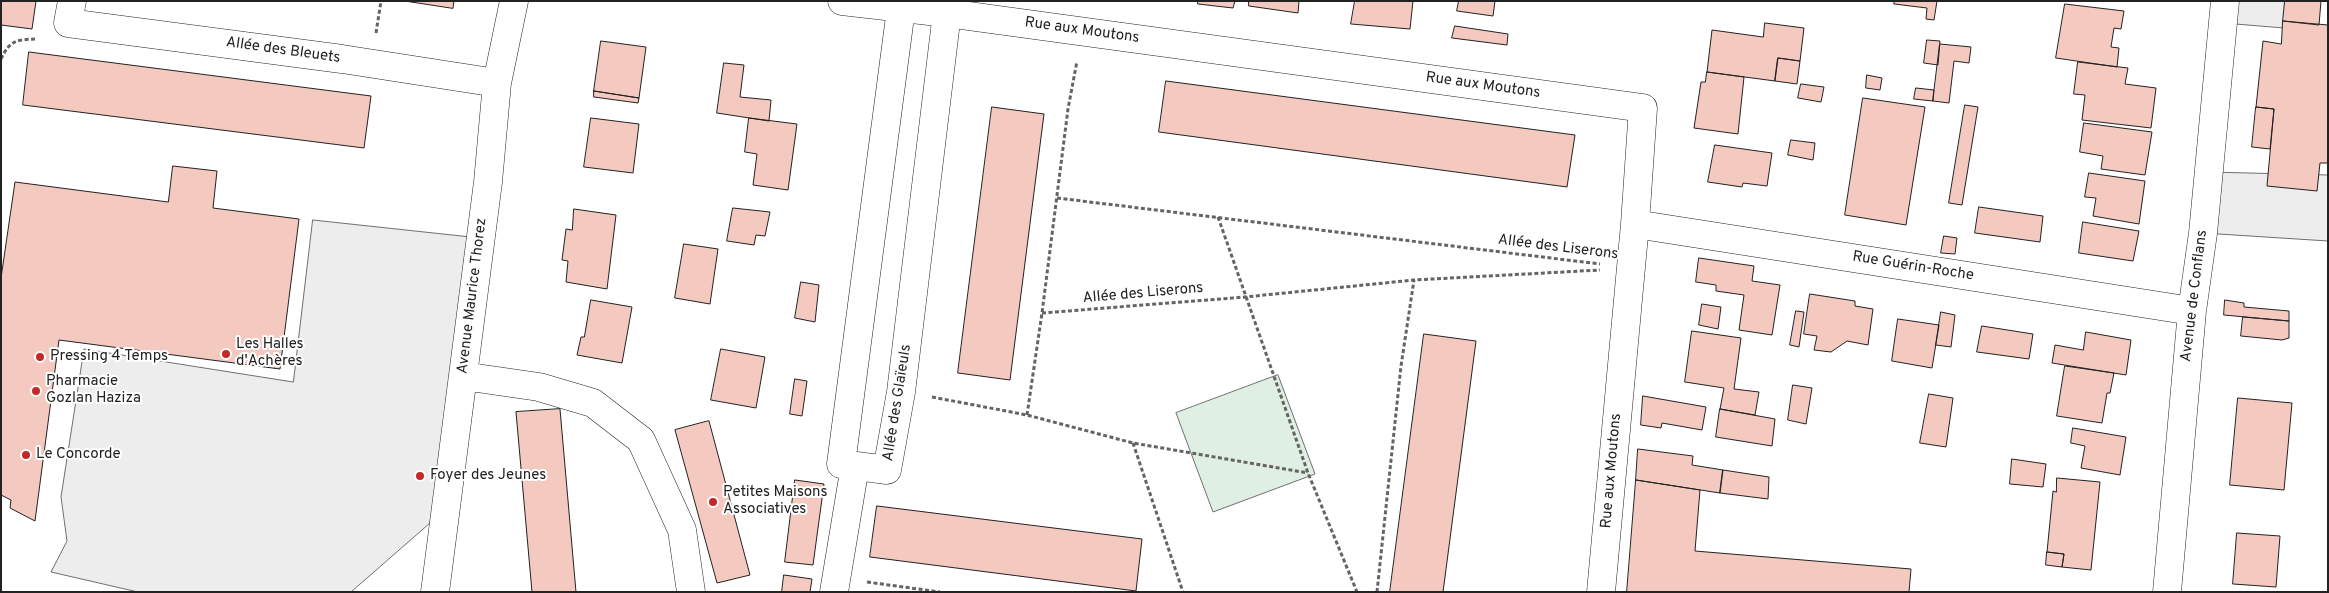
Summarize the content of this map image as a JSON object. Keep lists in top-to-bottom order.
{
  "streets": {
    "street": [
      "Rue aux Moutons",
      "Allée des Bleuets",
      "Rue Guérin-Roche",
      "Avenue Maurice Thorez",
      "Avenue de Conflans",
      "Allée des Glaïeuls"
    ],
    "path": ["Allée des Liserons"]
  },
  "crossings": [
    ["Rue aux Moutons", "Allée des Liserons"],
    ["Rue aux Moutons", "Rue Guérin-Roche"],
    ["Rue aux Moutons", "Allée des Glaïeuls"],
    ["Allée des Bleuets", "Avenue Maurice Thorez"],
    ["Rue Guérin-Roche", "Avenue de Conflans"]
  ],
  "places": [
    "Les Halles d'Achères",
    "Pressing 4 Temps",
    "Pharmacie Gozlan Haziza",
    "Le Concorde",
    "Foyer des Jeunes",
    "Petites Maisons Associatives"
  ]
}
